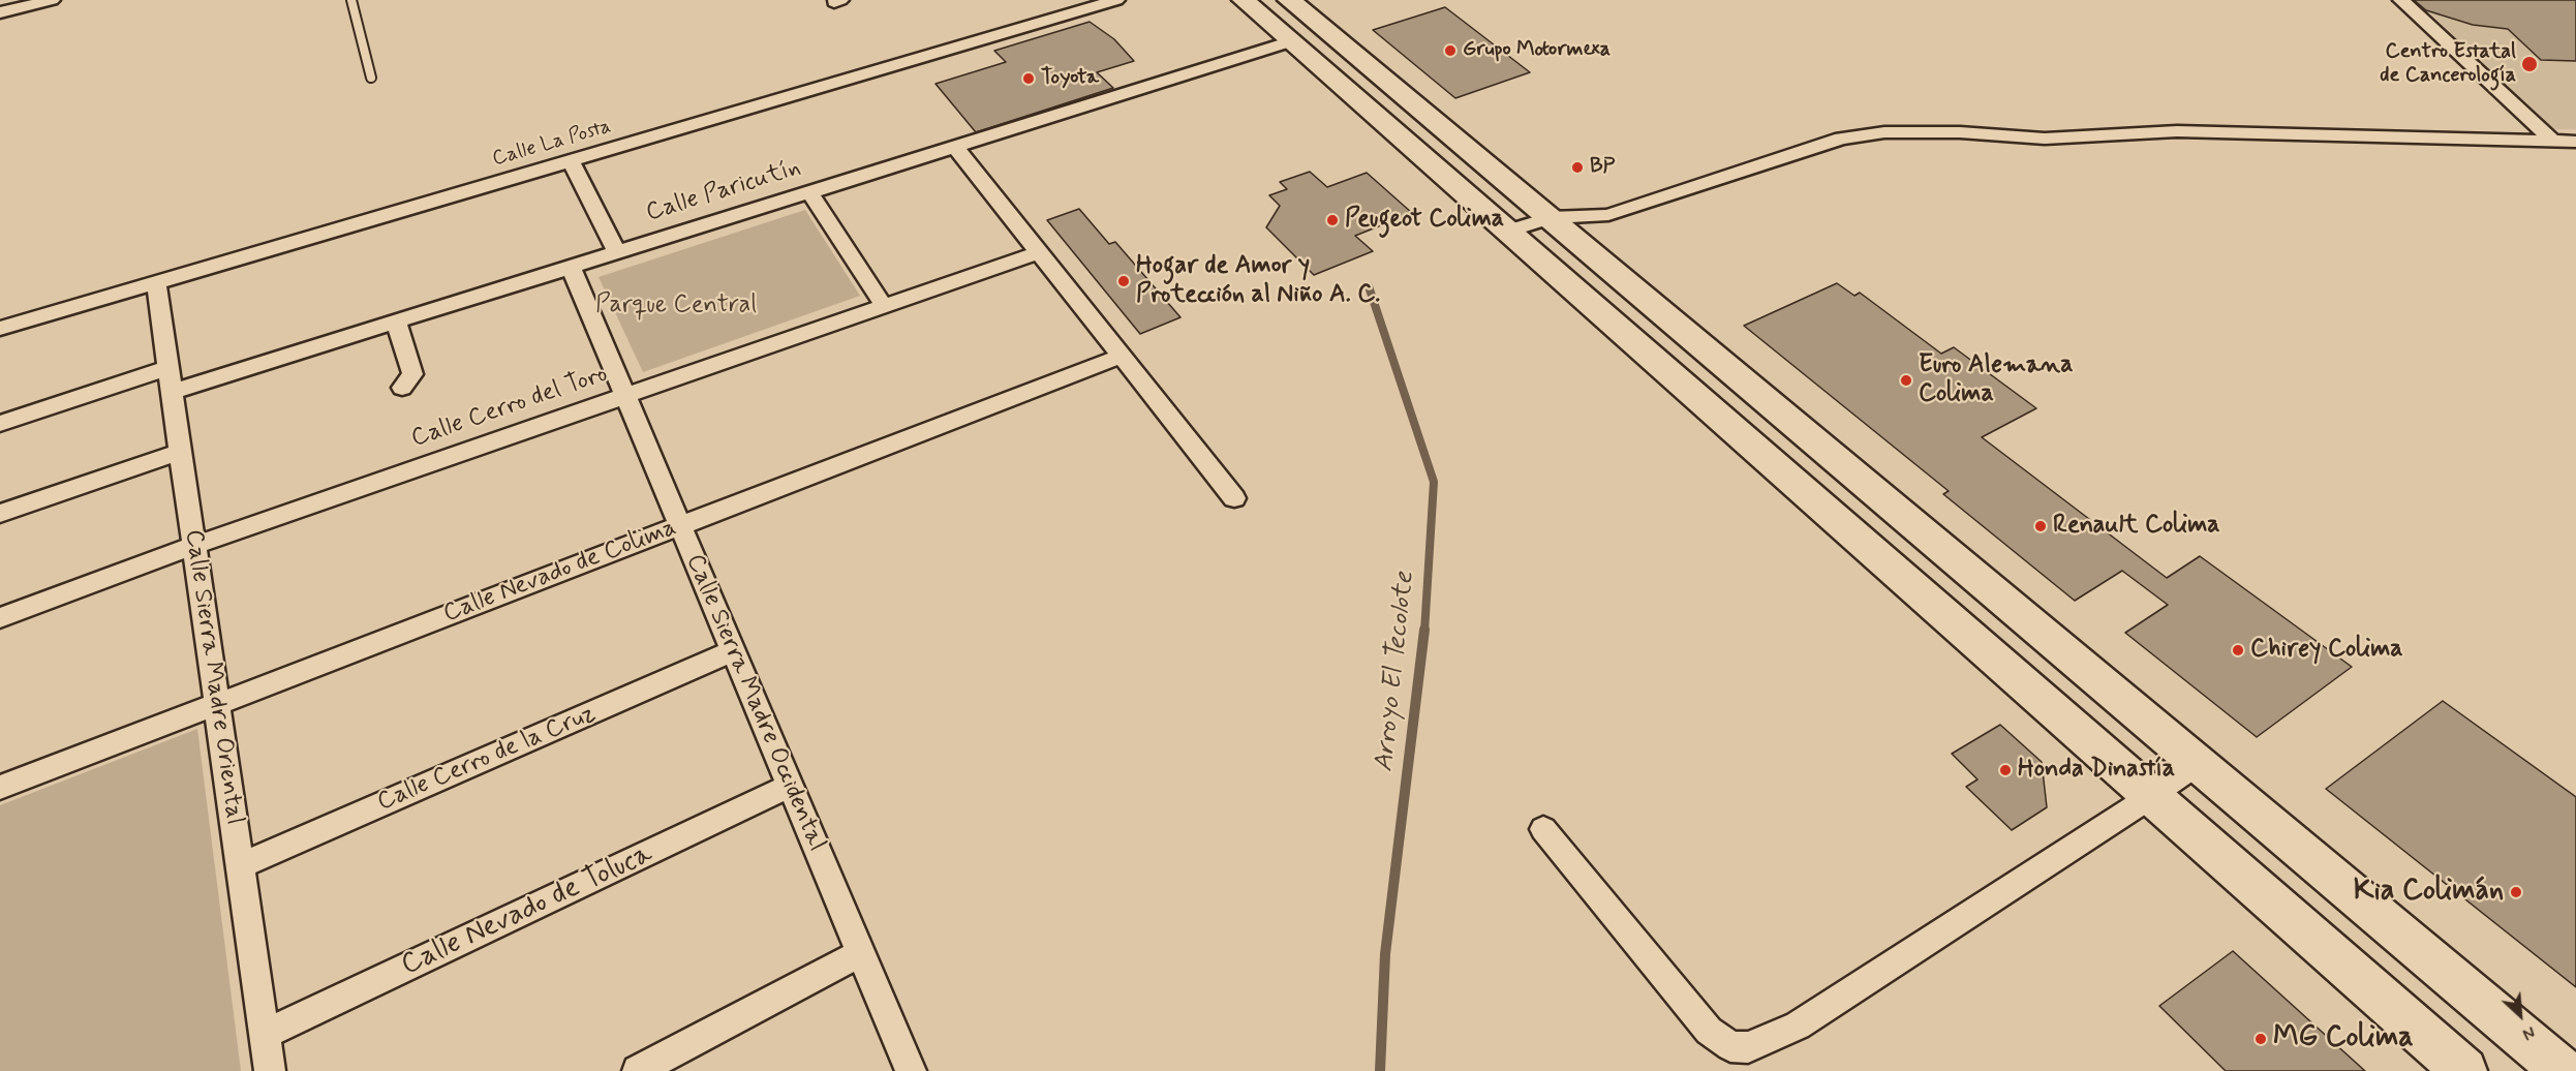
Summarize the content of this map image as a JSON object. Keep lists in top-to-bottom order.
{
  "streets": {
    "street": [
      "Calle La Posta",
      "Calle Paricutín",
      "Calle Cerro del Toro",
      "Calle Nevado de Colima",
      "Calle Sierra Madre Oriental",
      "Calle Sierra Madre Occidental",
      "Calle Cerro de la Cruz",
      "Calle Nevado de Toluca"
    ]
  },
  "crossings": [
    ["Calle La Posta", "Calle Sierra Madre Oriental"],
    ["Calle Paricutín", "Calle Sierra Madre Oriental"],
    ["Calle Paricutín", "Calle Sierra Madre Occidental"],
    ["Calle Cerro del Toro", "Calle Sierra Madre Oriental"],
    ["Calle Cerro del Toro", "Calle Sierra Madre Occidental"],
    ["Calle Nevado de Colima", "Calle Sierra Madre Oriental"],
    ["Calle Nevado de Colima", "Calle Sierra Madre Occidental"],
    ["Calle Sierra Madre Oriental", "Calle Cerro de la Cruz"],
    ["Calle Sierra Madre Oriental", "Calle Nevado de Toluca"],
    ["Calle Sierra Madre Occidental", "Calle Cerro de la Cruz"],
    ["Calle Sierra Madre Occidental", "Calle Nevado de Toluca"]
  ],
  "water": ["Arroyo El Tecolote"],
  "parks": ["Parque Central"],
  "places": [
    "Grupo Motormexa",
    "Centro Estatal de Cancerología",
    "Toyota",
    "BP",
    "Peugeot Colima",
    "Hogar de Amor y Protección al Niño A. C.",
    "Euro Alemana Colima",
    "Renault Colima",
    "Chirey Colima",
    "Honda Dinastía",
    "Kia Colimán",
    "MG Colima"
  ],
  "north": "bottom right"
}
